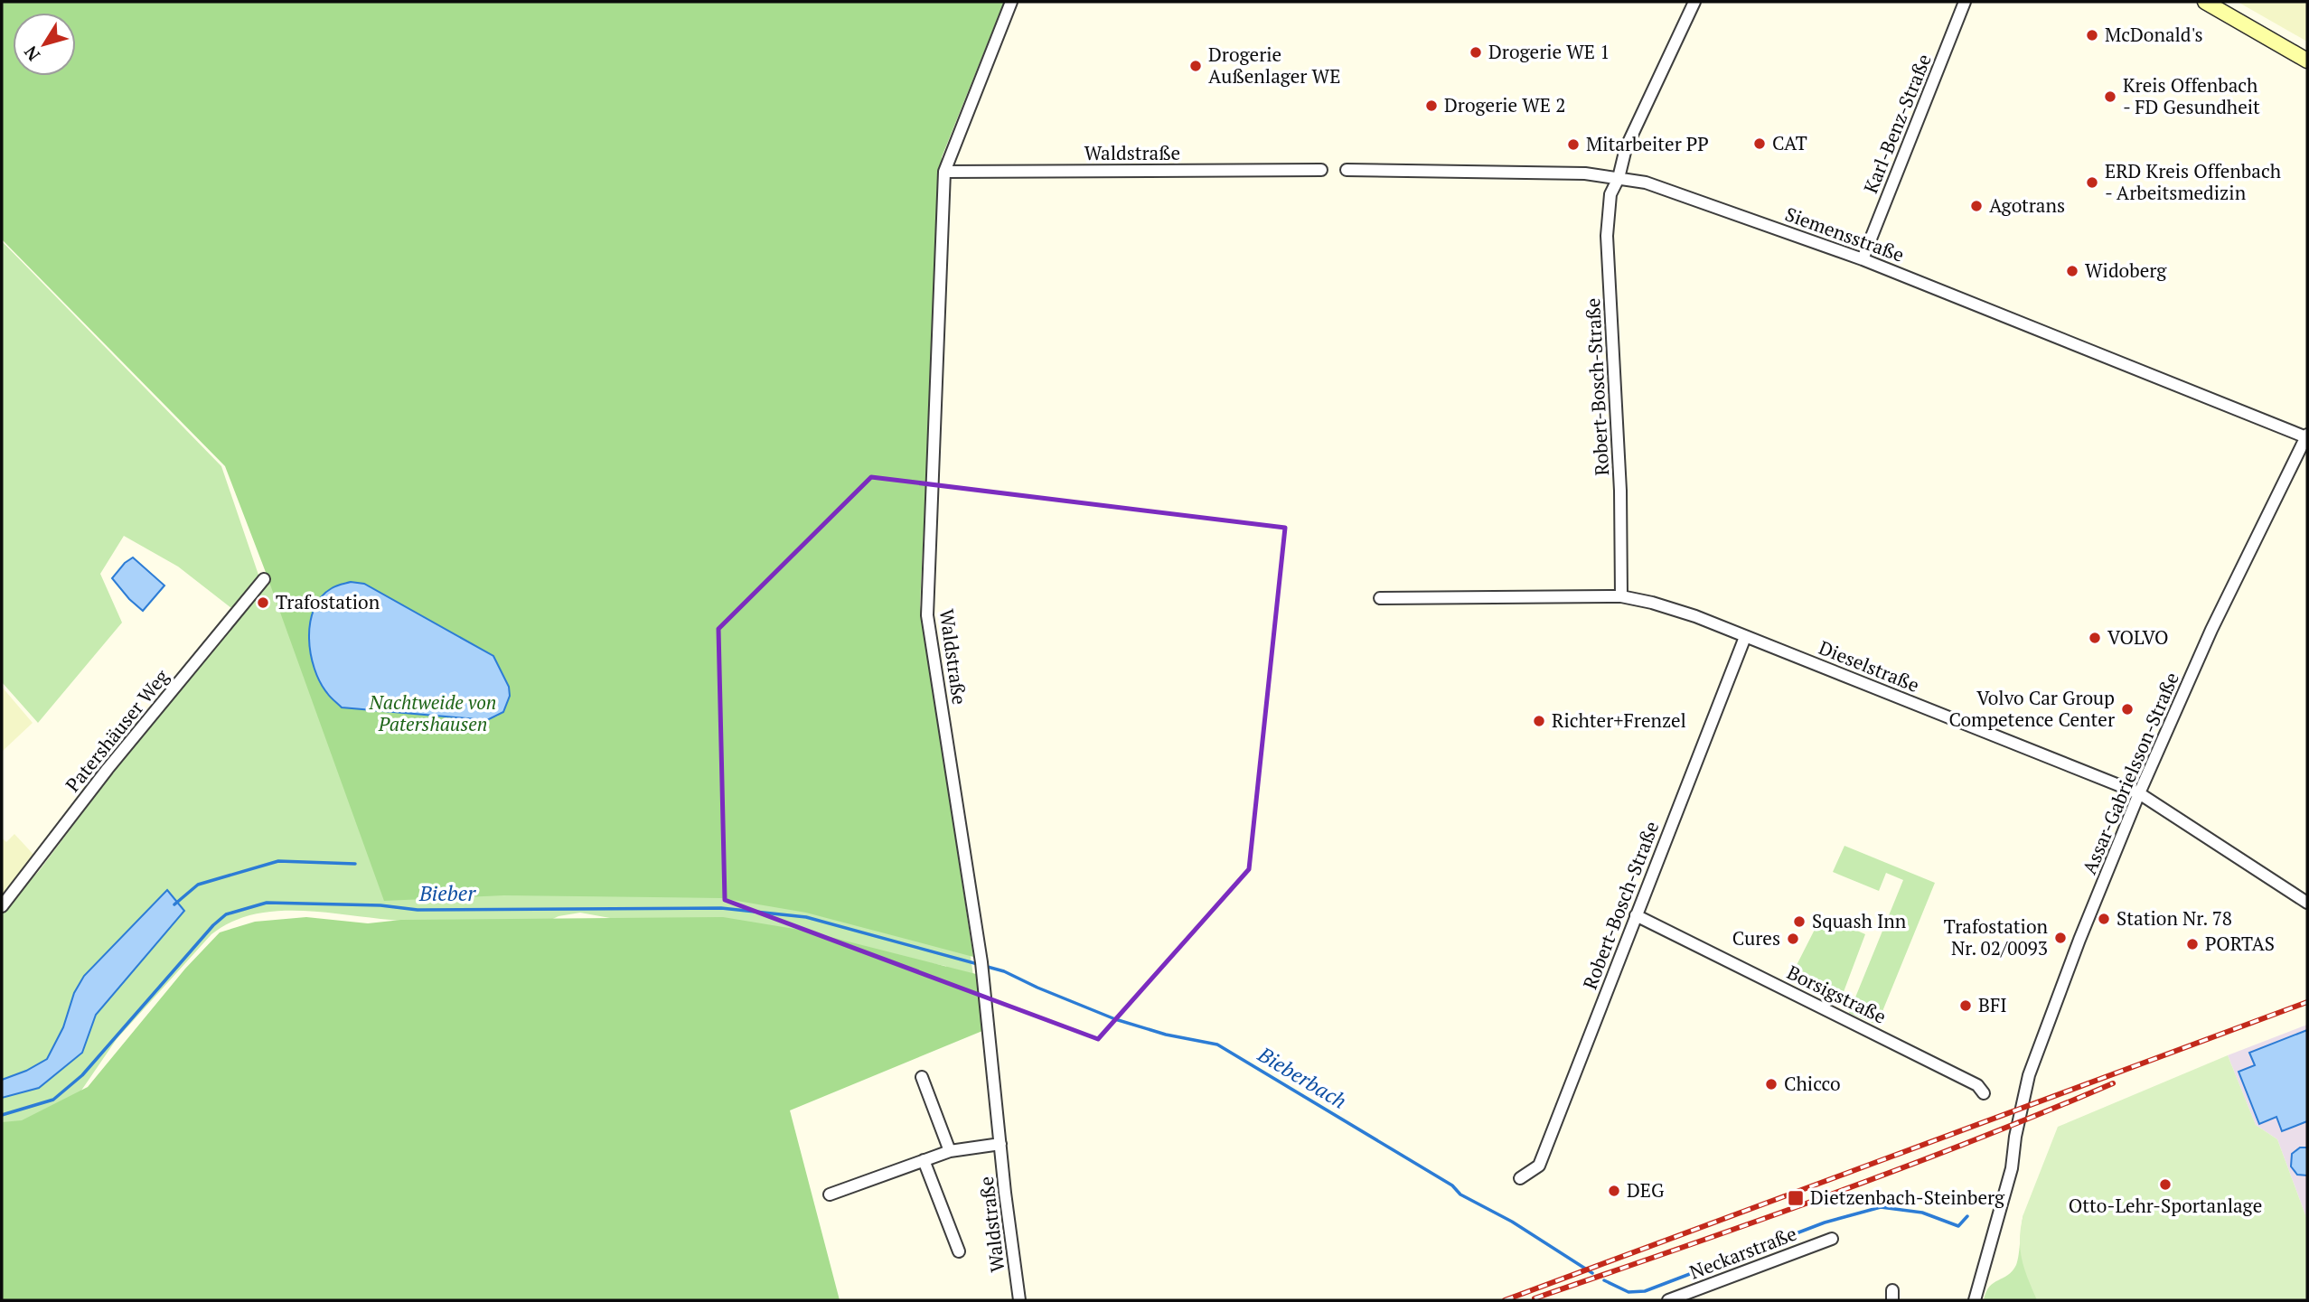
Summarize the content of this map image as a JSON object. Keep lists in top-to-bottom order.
{
  "streets": {
    "street": [
      "Karl-Benz-Straße",
      "Waldstraße",
      "Siemensstraße",
      "Robert-Bosch-Straße",
      "Dieselstraße",
      "Patershäuser Weg",
      "Assar-Gabrielsson-Straße",
      "Borsigstraße",
      "Neckarstraße"
    ]
  },
  "crossings": [
    ["Karl-Benz-Straße", "Siemensstraße"],
    ["Siemensstraße", "Robert-Bosch-Straße"],
    ["Siemensstraße", "Assar-Gabrielsson-Straße"],
    ["Robert-Bosch-Straße", "Dieselstraße"],
    ["Robert-Bosch-Straße", "Borsigstraße"],
    ["Dieselstraße", "Assar-Gabrielsson-Straße"]
  ],
  "water": ["Bieber", "Bieberbach"],
  "parks": ["Nachtweide von Patershausen"],
  "places": {
    "other": [
      "McDonald's",
      "Drogerie WE 1",
      "Drogerie Außenlager WE",
      "Kreis Offenbach - FD Gesundheit",
      "Drogerie WE 2",
      "CAT",
      "Mitarbeiter PP",
      "ERD Kreis Offenbach - Arbeitsmedizin",
      "Agotrans",
      "Widoberg",
      "Trafostation",
      "VOLVO",
      "Volvo Car Group Competence Center",
      "Richter+Frenzel",
      "Station Nr. 78",
      "Squash Inn",
      "Trafostation Nr. 02/0093",
      "Cures",
      "PORTAS",
      "BFI",
      "Chicco",
      "Otto-Lehr-Sportanlage",
      "DEG"
    ],
    "transit": ["Dietzenbach-Steinberg"]
  },
  "north": "bottom left"
}
